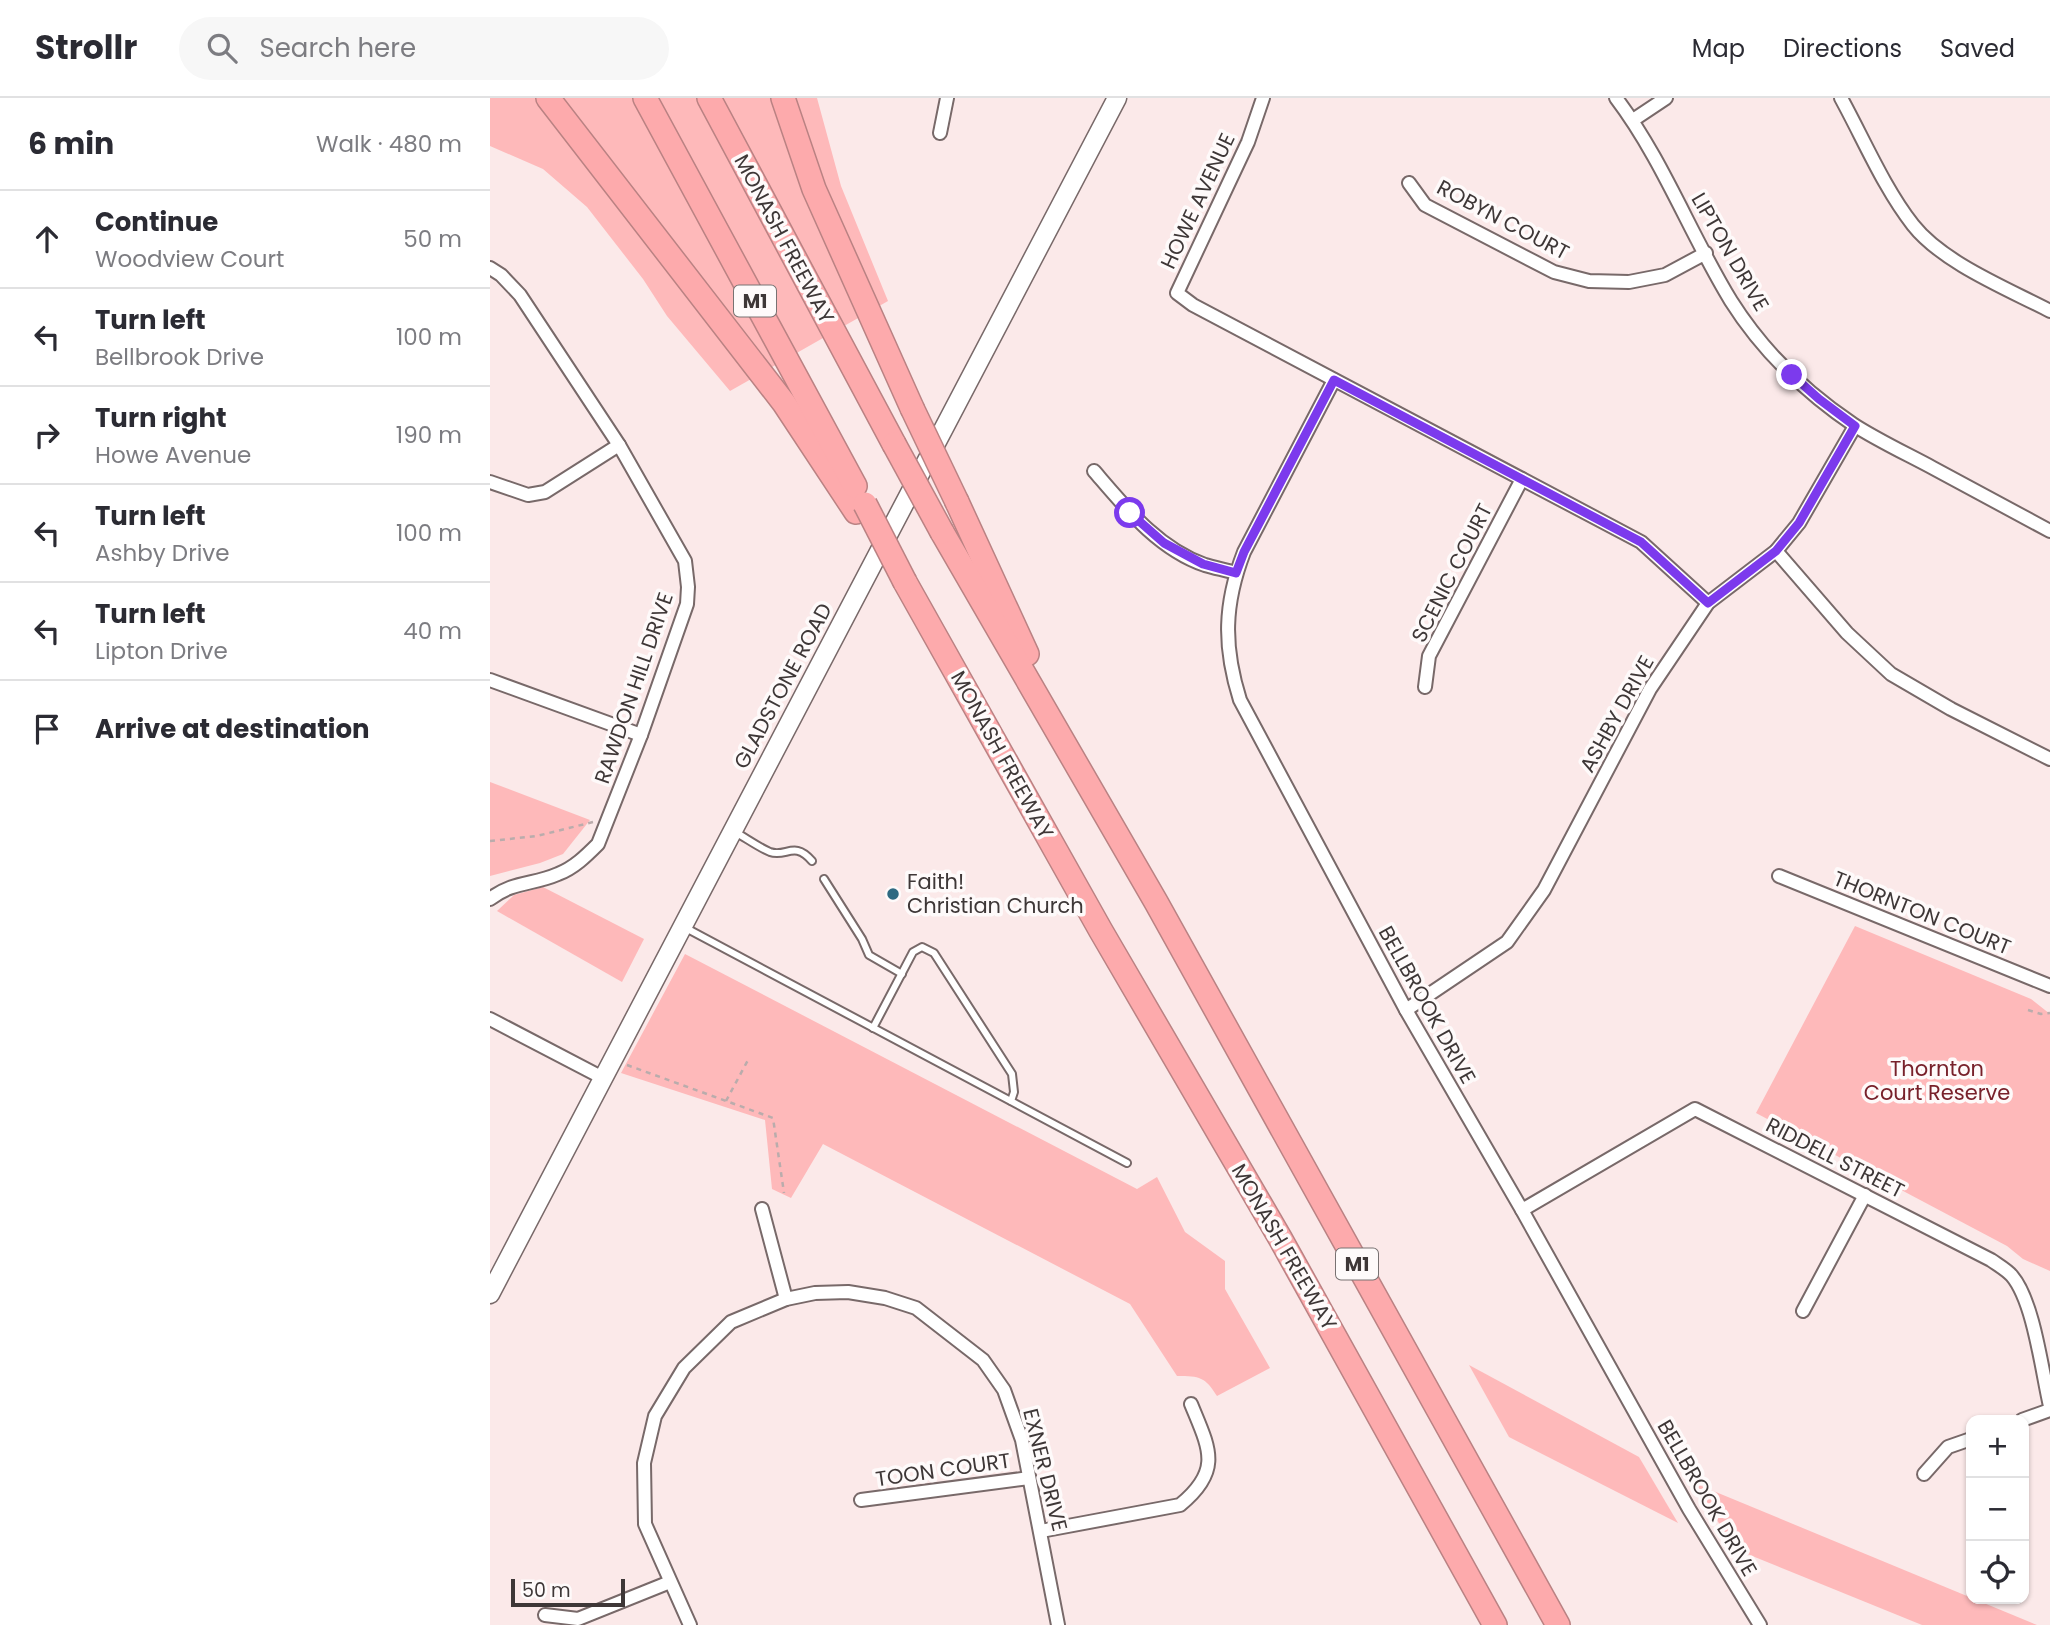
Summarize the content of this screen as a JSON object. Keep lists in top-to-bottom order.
{
  "streets": {
    "highway": ["MONASH FREEWAY", "M1"],
    "main road": ["GLADSTONE ROAD"],
    "street": [
      "HOWE AVENUE",
      "ROBYN COURT",
      "LIPTON DRIVE",
      "SCENIC COURT",
      "RAWDON HILL DRIVE",
      "ASHBY DRIVE",
      "THORNTON COURT",
      "BELLBROOK DRIVE",
      "RIDDELL STREET",
      "TOON COURT",
      "EXNER DRIVE"
    ]
  },
  "crossings": [
    ["HOWE AVENUE", "SCENIC COURT"],
    ["HOWE AVENUE", "ASHBY DRIVE"],
    ["HOWE AVENUE", "BELLBROOK DRIVE"],
    ["ROBYN COURT", "LIPTON DRIVE"],
    ["MONASH FREEWAY", "M1"],
    ["LIPTON DRIVE", "ASHBY DRIVE"],
    ["ASHBY DRIVE", "BELLBROOK DRIVE"],
    ["BELLBROOK DRIVE", "RIDDELL STREET"],
    ["TOON COURT", "EXNER DRIVE"]
  ],
  "parks": ["Thornton Court Reserve"],
  "places": ["Faith! Christian Church"],
  "scale_bar": "50 m",
  "page": {
    "header": "Strollr",
    "search": "Search here",
    "nav": ["Map", "Directions", "Saved"],
    "heading": ["6 min", "Walk · 480 m"],
    "list": [
      ["Continue", "Woodview Court", "50 m"],
      ["Turn left", "Bellbrook Drive", "100 m"],
      ["Turn right", "Howe Avenue", "190 m"],
      ["Turn left", "Ashby Drive", "100 m"],
      ["Turn left", "Lipton Drive", "40 m"],
      "Arrive at destination"
    ],
    "map_buttons": ["+", "−"],
    "scale": "50 m"
  }
}
